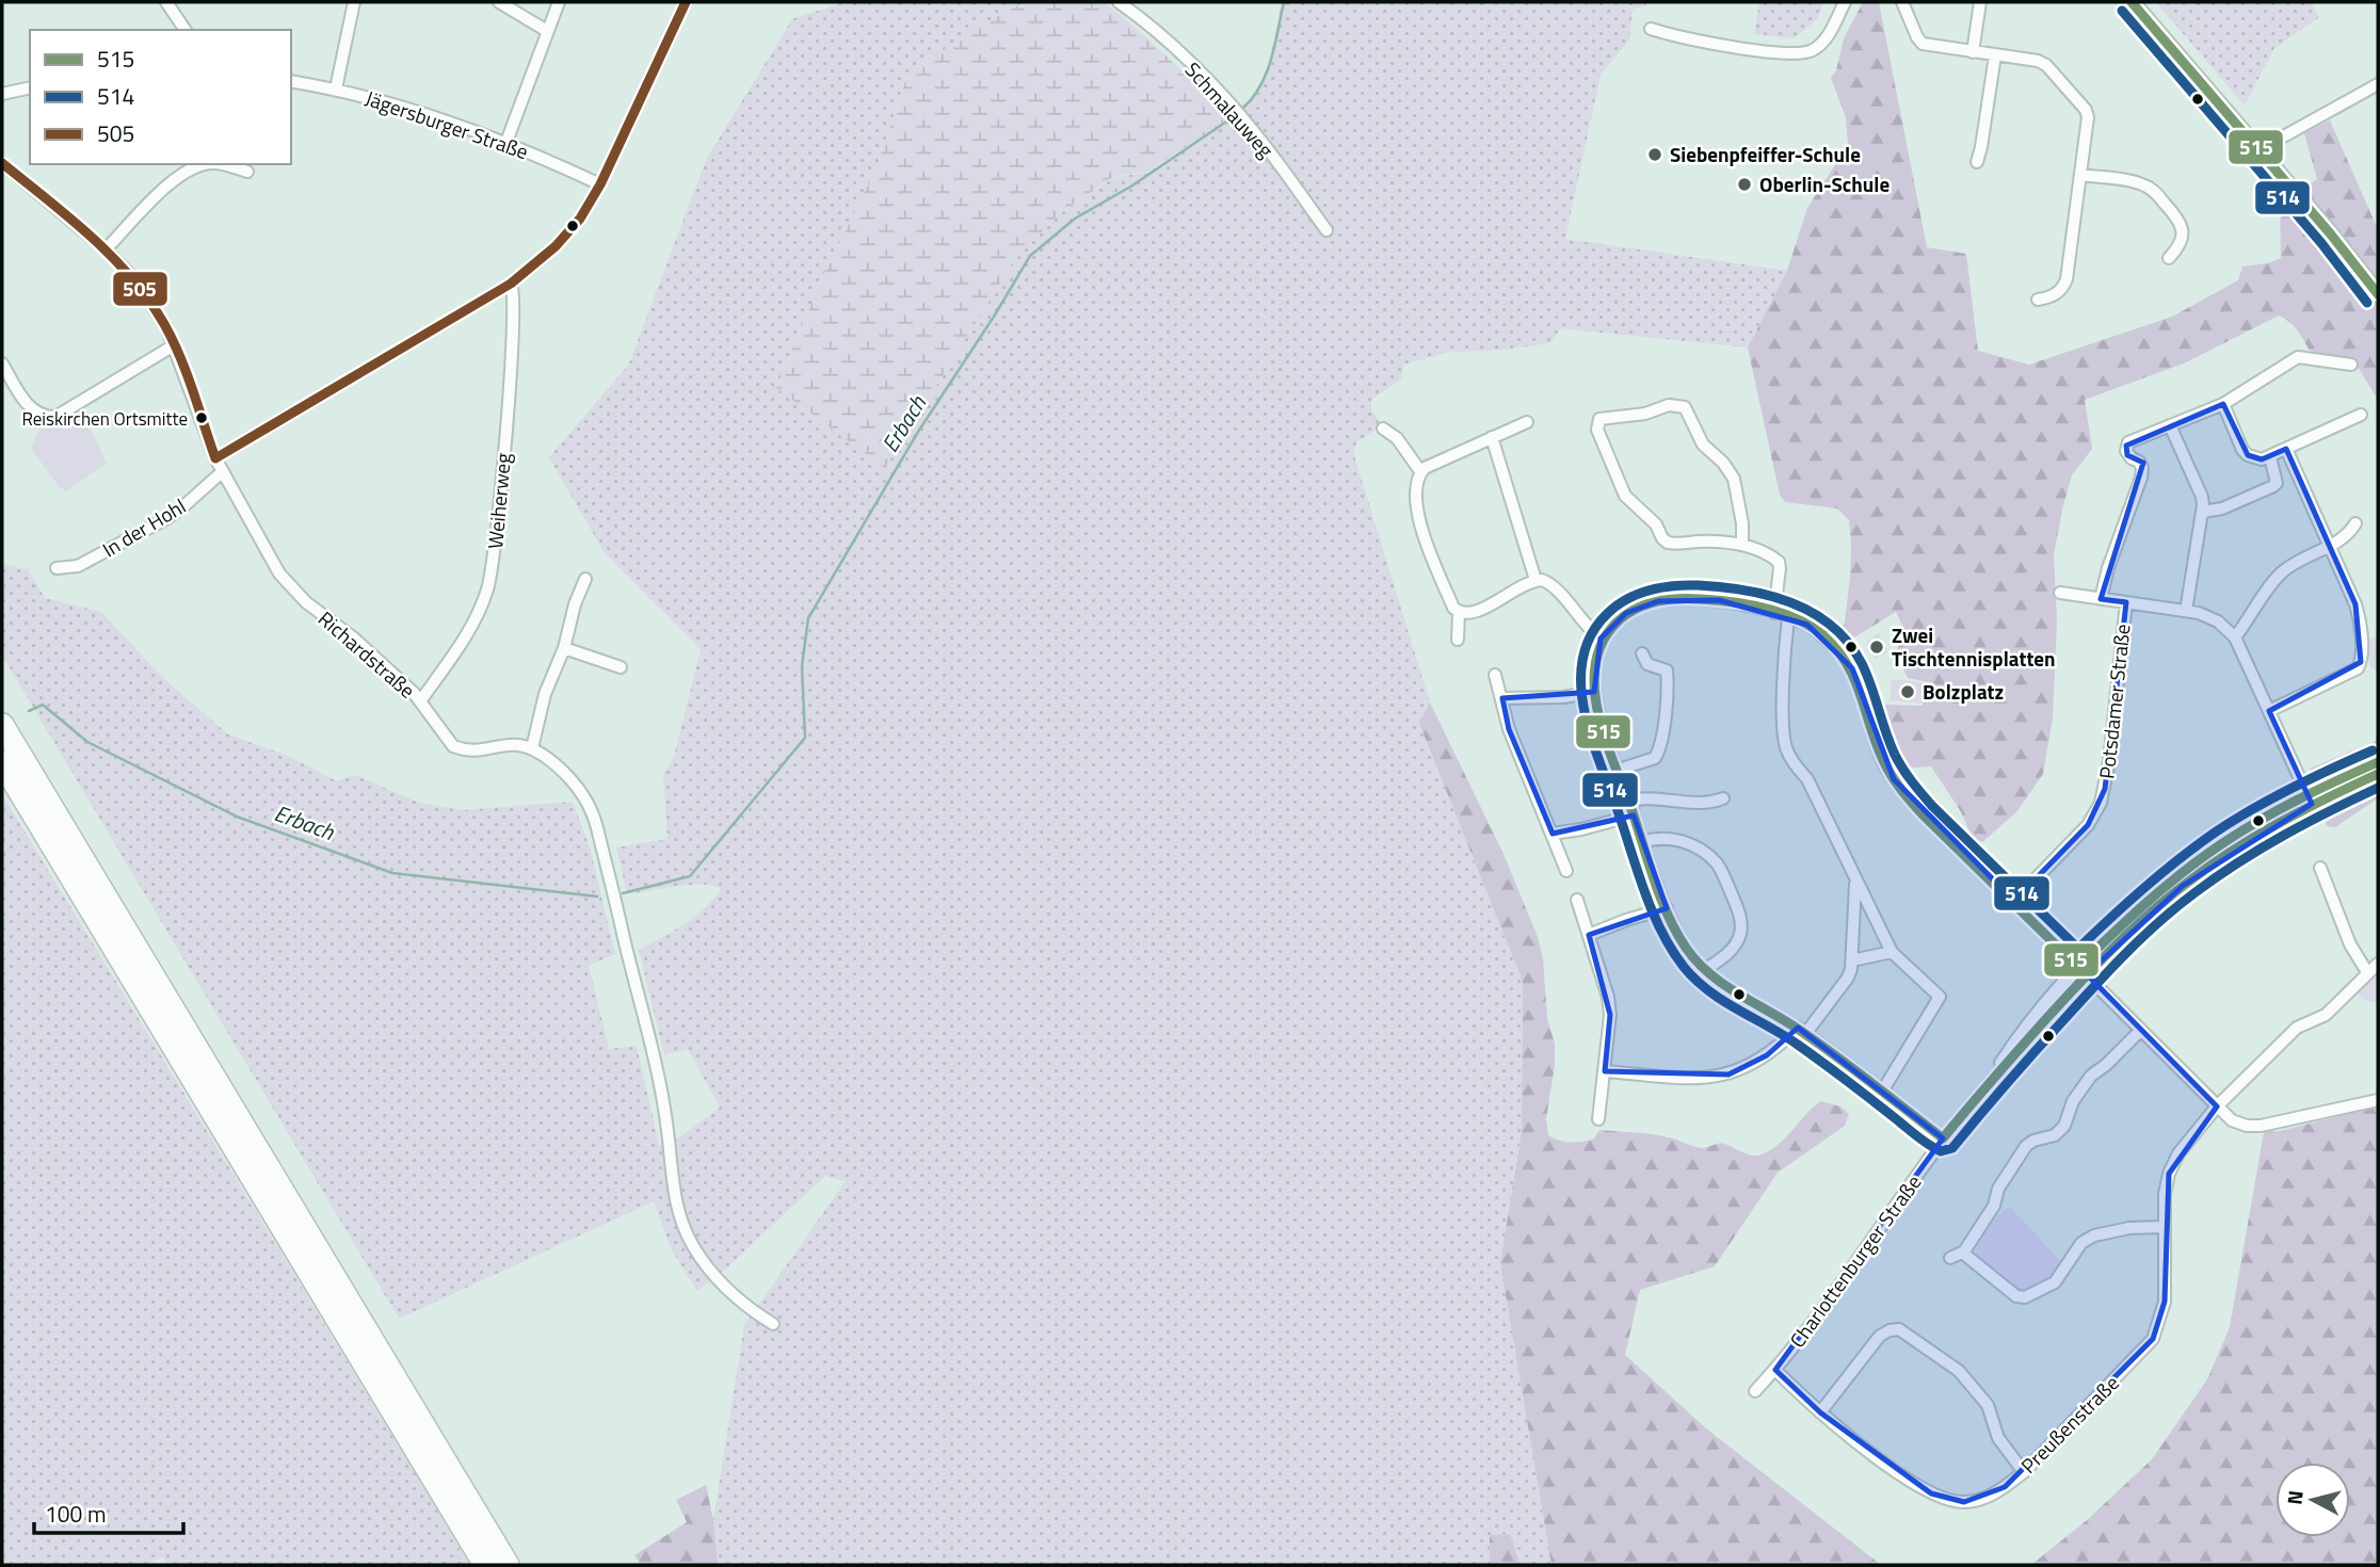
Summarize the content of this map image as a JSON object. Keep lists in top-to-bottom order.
{
  "streets": {
    "street": [
      "Schmalauweg",
      "Jägersburger Straße",
      "Weiherweg",
      "In der Hohl",
      "Richardstraße",
      "Potsdamer Straße",
      "Charlottenburger Straße",
      "Preußenstraße"
    ]
  },
  "crossings": [
    ["Weiherweg", "Richardstraße"],
    ["In der Hohl", "Richardstraße"],
    ["Charlottenburger Straße", "Preußenstraße"]
  ],
  "water": ["Erbach"],
  "places": [
    "Siebenpfeiffer-Schule",
    "Oberlin-Schule",
    "Reiskirchen Ortsmitte",
    "Zwei Tischtennisplatten",
    "Bolzplatz"
  ],
  "lines": ["transit line 515", "transit line 505", "transit line 514"],
  "legend": ["515", "514", "505"],
  "scale_bar": "100 m",
  "north": "left"
}
